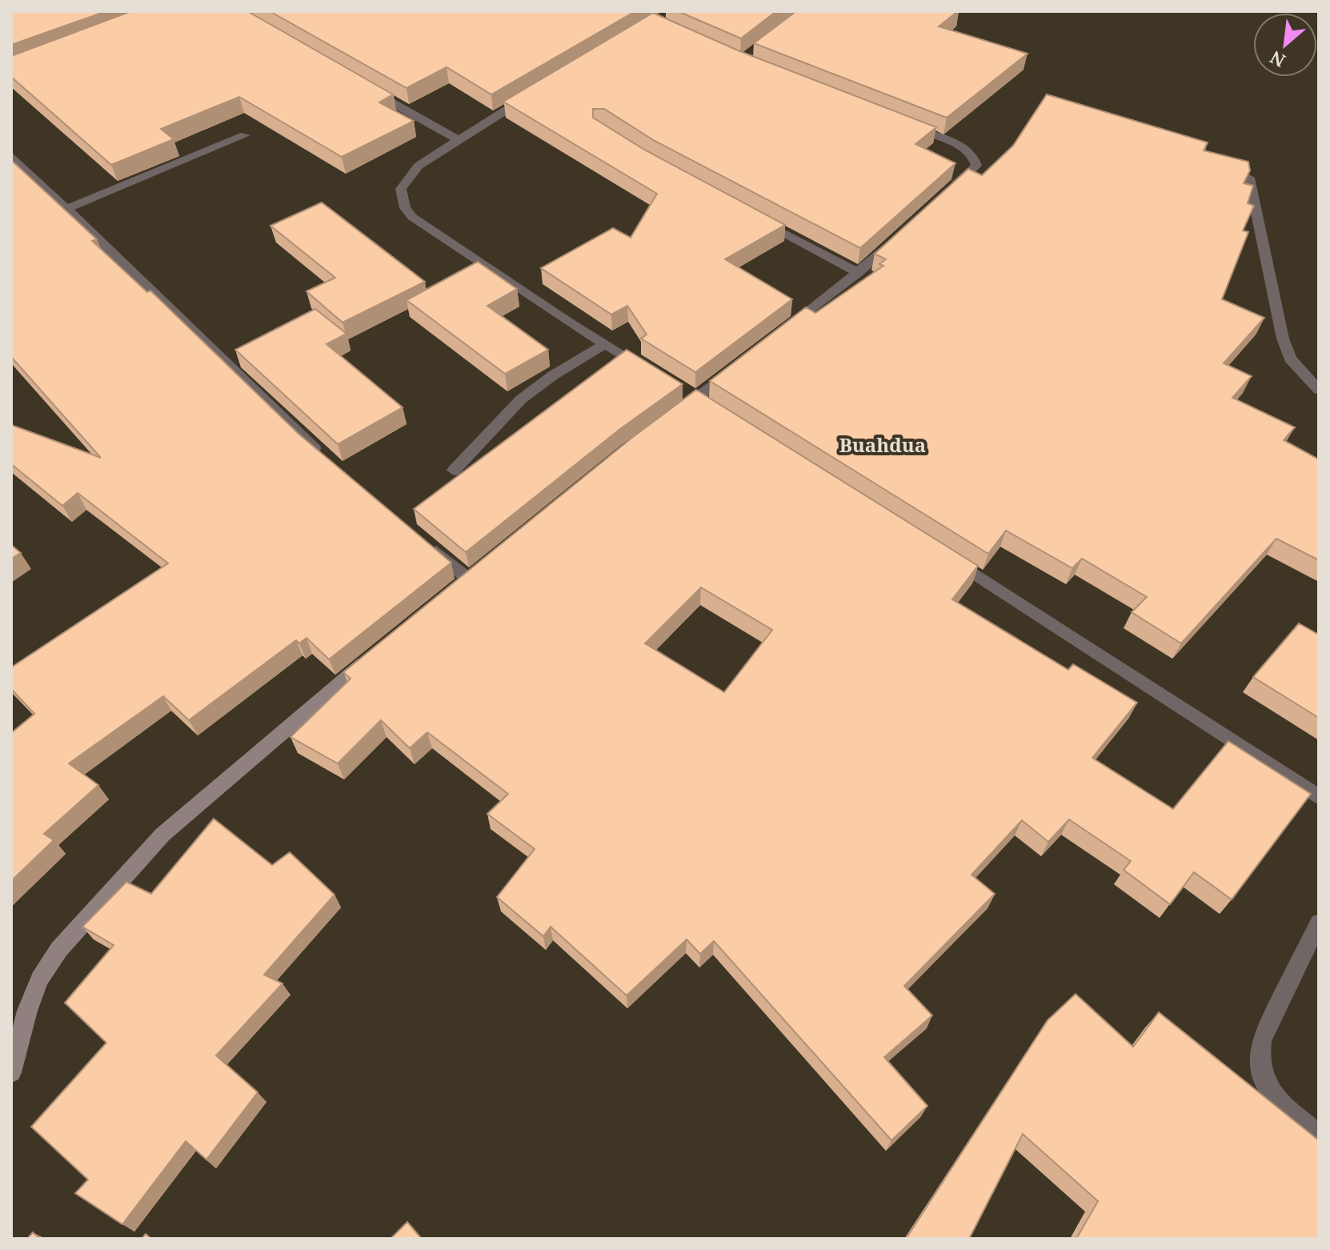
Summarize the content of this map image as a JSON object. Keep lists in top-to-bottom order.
{
  "districts": ["Buahdua"],
  "north": "bottom left"
}
